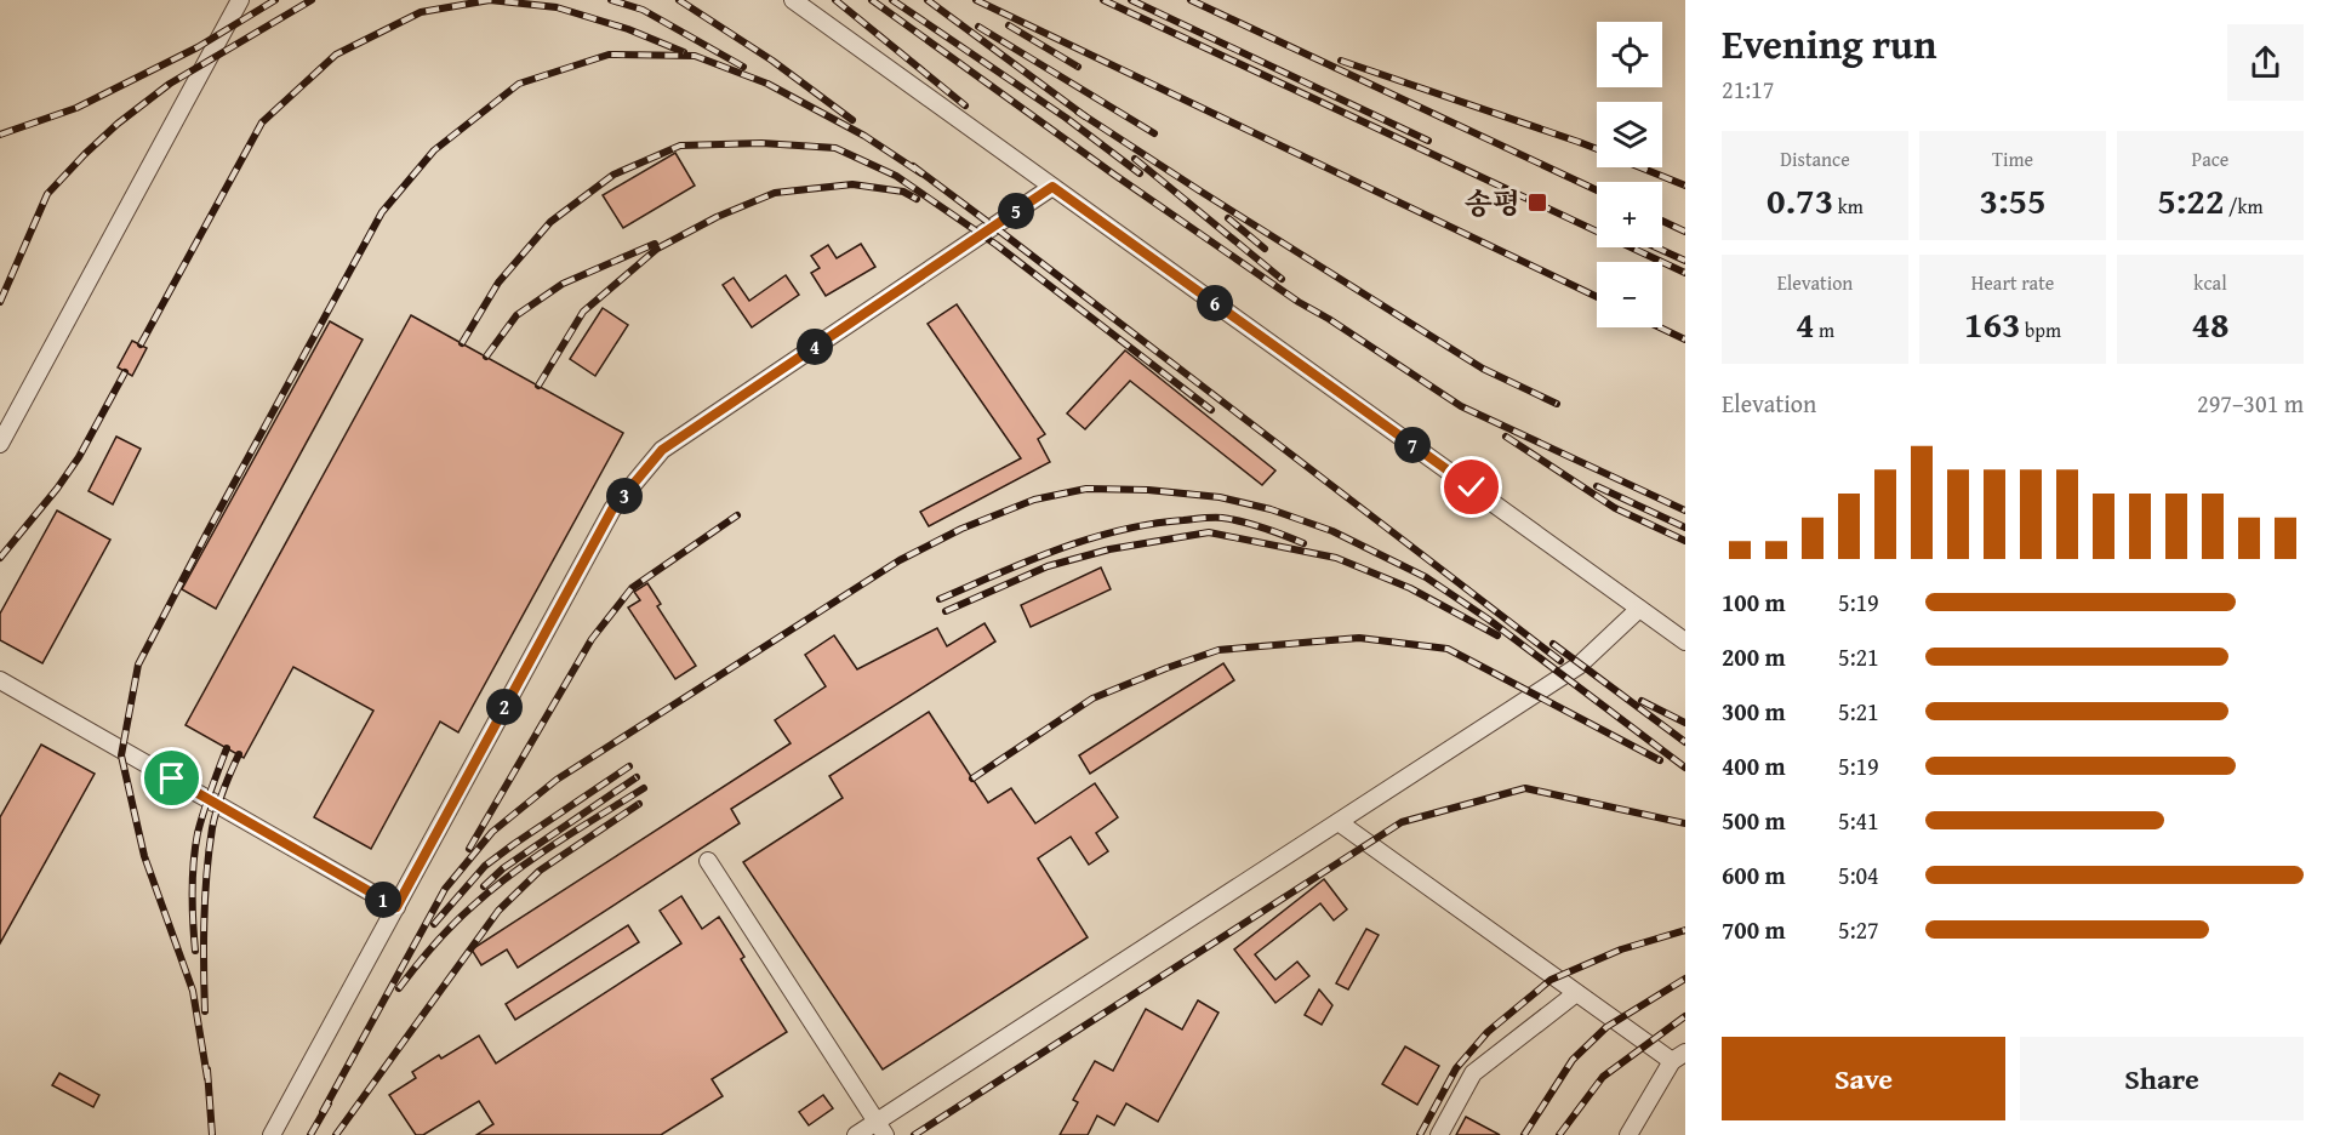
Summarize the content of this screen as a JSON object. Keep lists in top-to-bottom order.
{
  "places": {
    "transit": ["송평"]
  },
  "page": {
    "heading": ["Evening run", "21:17"],
    "map_buttons": ["+", "−"],
    "stats": [
      ["Distance", "0.73 km"],
      ["Time", "3:55"],
      ["Pace", "5:22 /km"],
      ["Elevation", "4 m"],
      ["Heart rate", "163 bpm"],
      ["kcal", "48"]
    ],
    "pins": [
      "5",
      "6",
      "4",
      "7",
      "3",
      "2",
      "1"
    ],
    "chart": ["Elevation", "297–301 m"],
    "list": [
      {
        "name": "100 m",
        "note": "5:19"
      },
      {
        "name": "200 m",
        "note": "5:21"
      },
      {
        "name": "300 m",
        "note": "5:21"
      },
      {
        "name": "400 m",
        "note": "5:19"
      },
      {
        "name": "500 m",
        "note": "5:41"
      },
      {
        "name": "600 m",
        "note": "5:04"
      },
      {
        "name": "700 m",
        "note": "5:27"
      }
    ],
    "buttons": ["Save", "Share"]
  }
}
